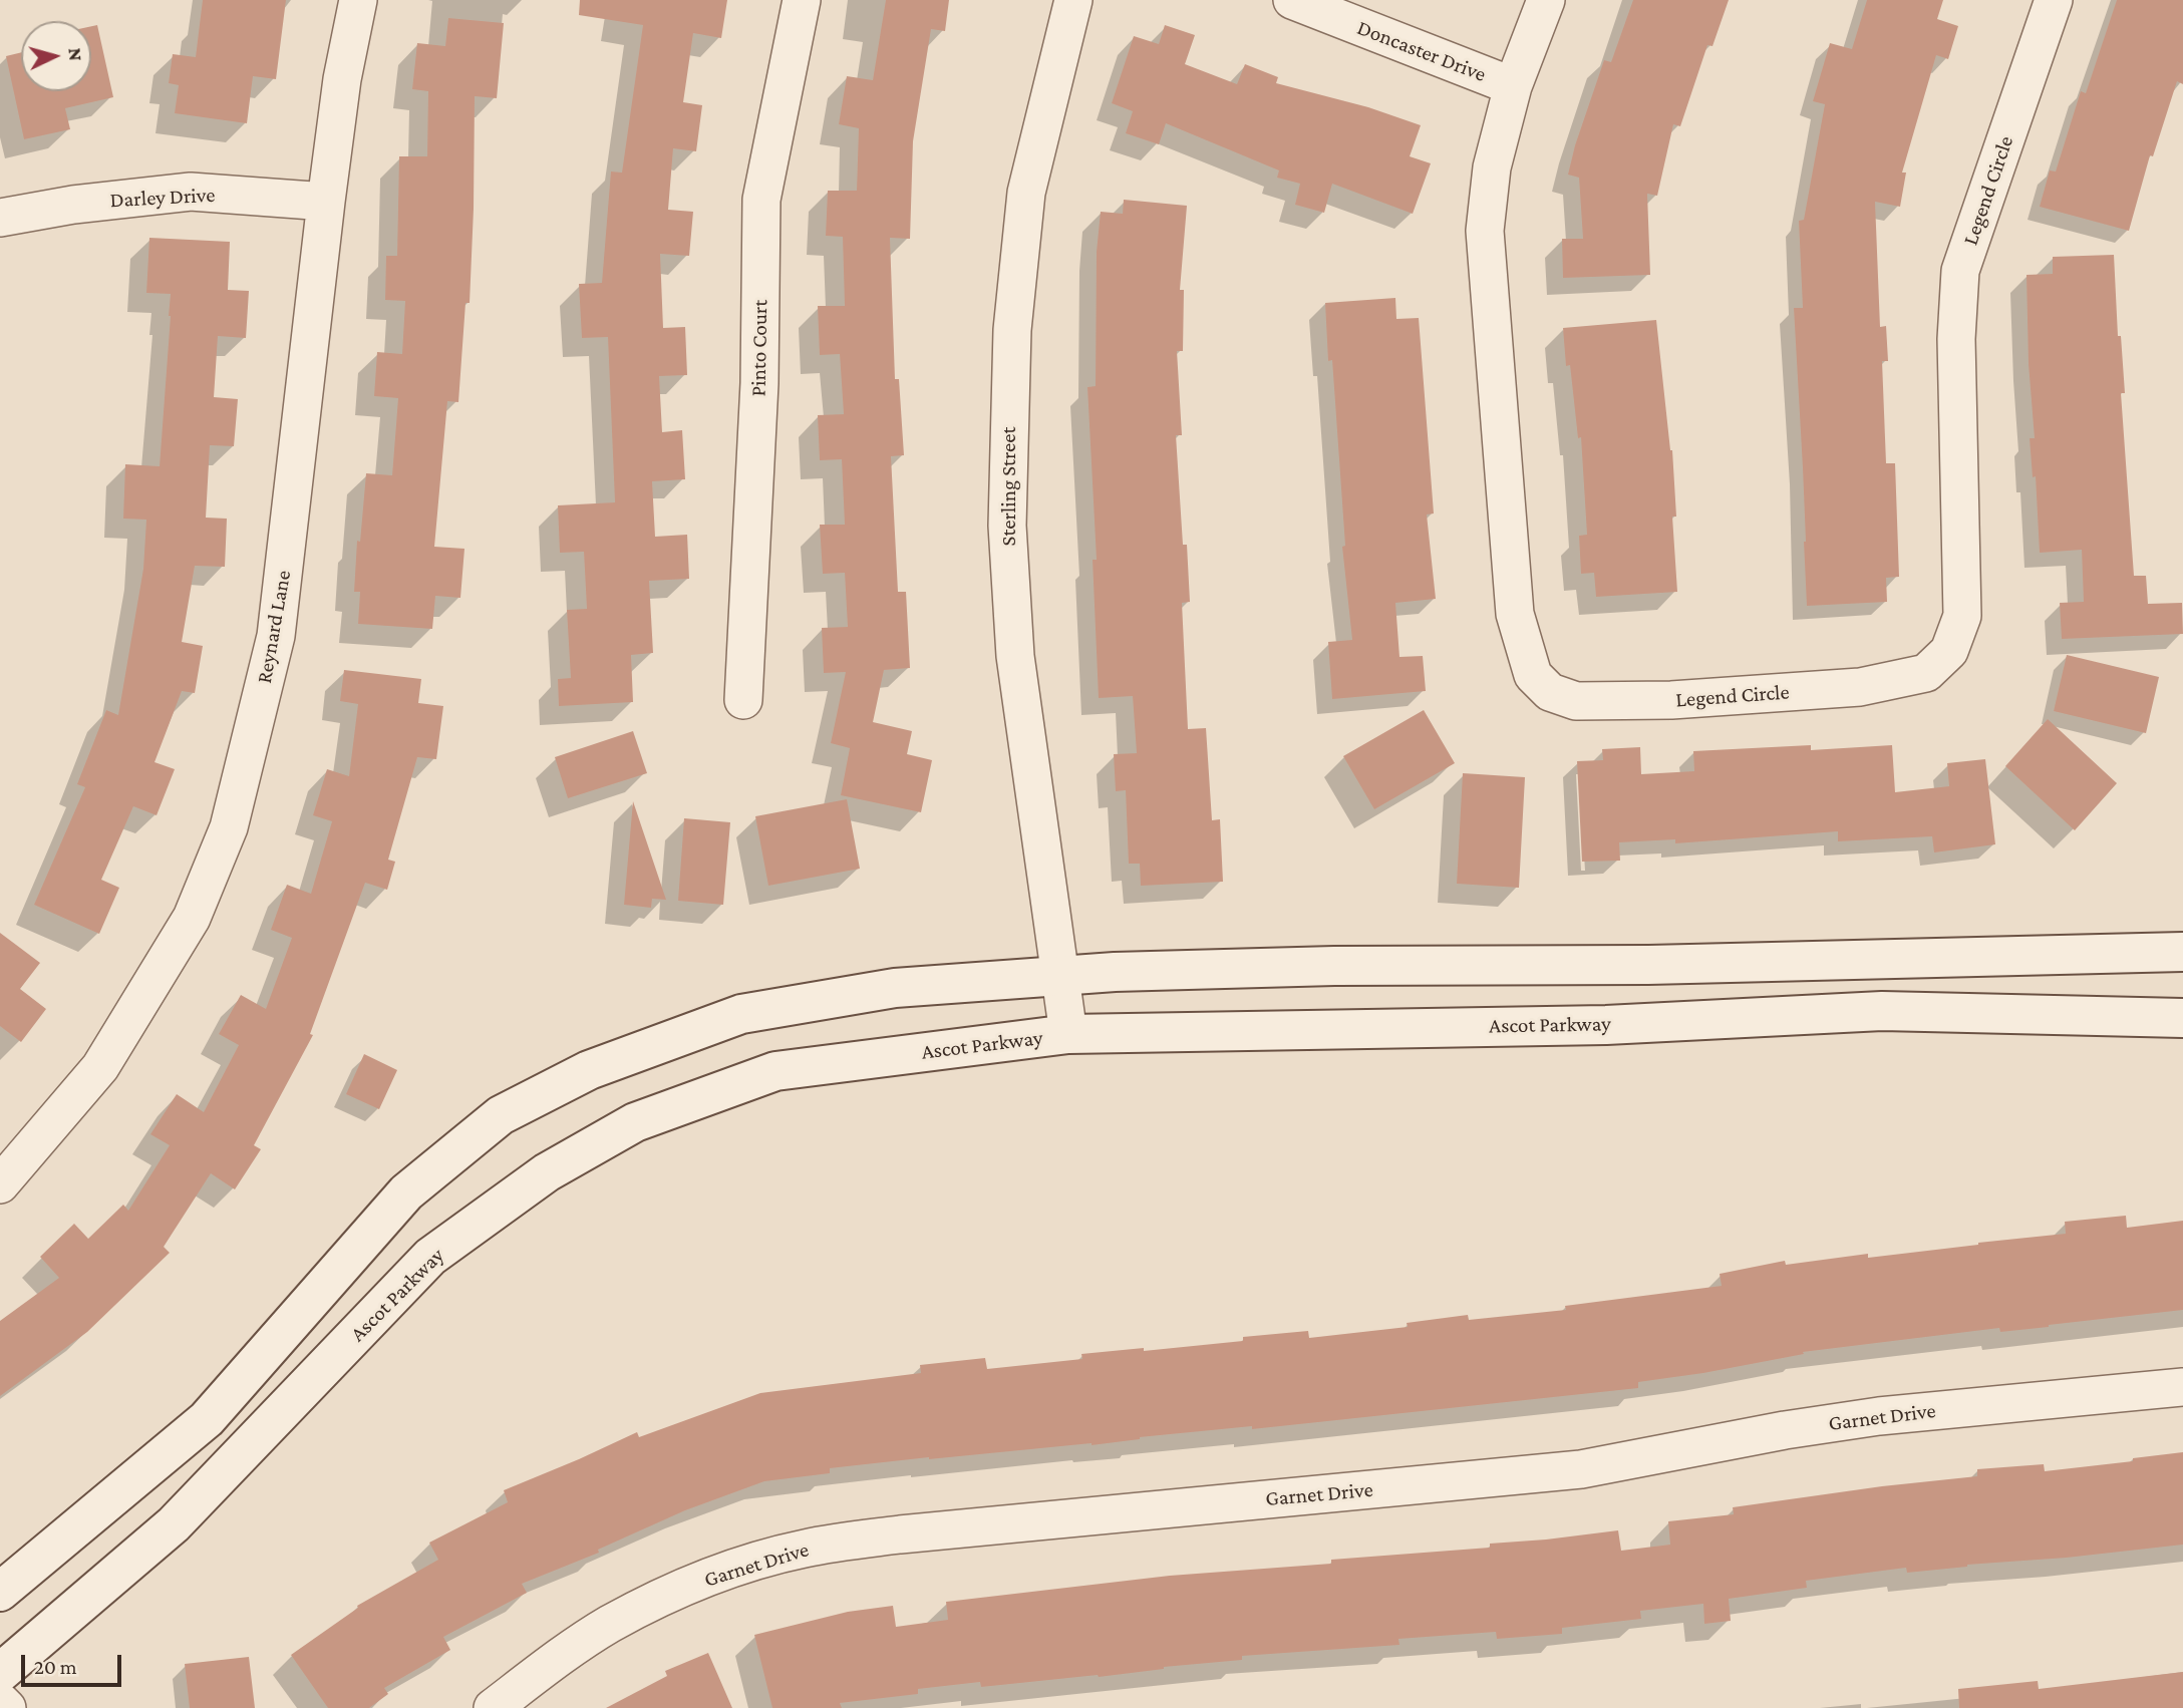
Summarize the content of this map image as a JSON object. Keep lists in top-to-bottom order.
{
  "streets": {
    "main road": ["Ascot Parkway"],
    "street": [
      "Doncaster Drive",
      "Legend Circle",
      "Darley Drive",
      "Pinto Court",
      "Sterling Street",
      "Reynard Lane",
      "Garnet Drive"
    ]
  },
  "crossings": [
    ["Doncaster Drive", "Legend Circle"],
    ["Darley Drive", "Reynard Lane"],
    ["Sterling Street", "Ascot Parkway"]
  ],
  "scale_bar": "20 m",
  "north": "right"
}
